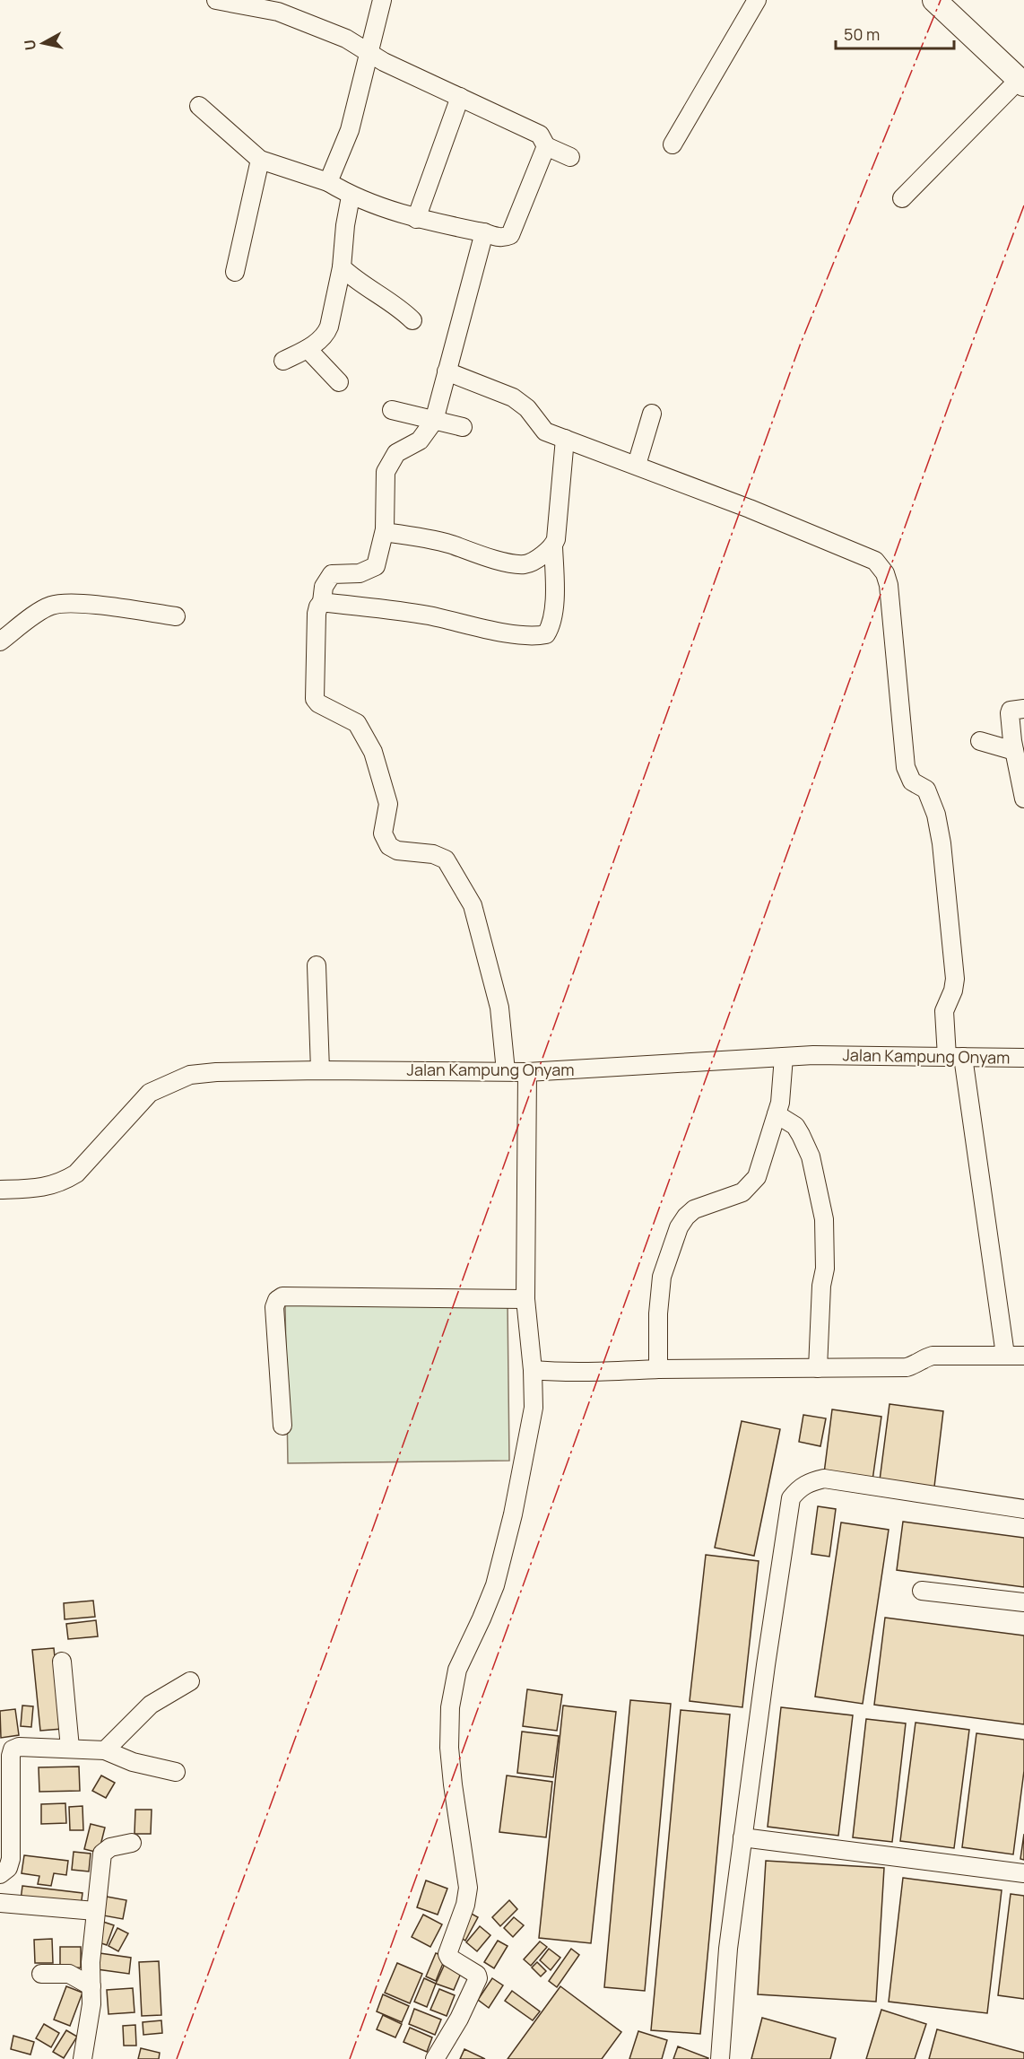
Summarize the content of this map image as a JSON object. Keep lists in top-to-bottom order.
{
  "streets": {
    "street": ["Jalan Kampung Onyam"]
  },
  "scale_bar": "50 m",
  "north": "left"
}
